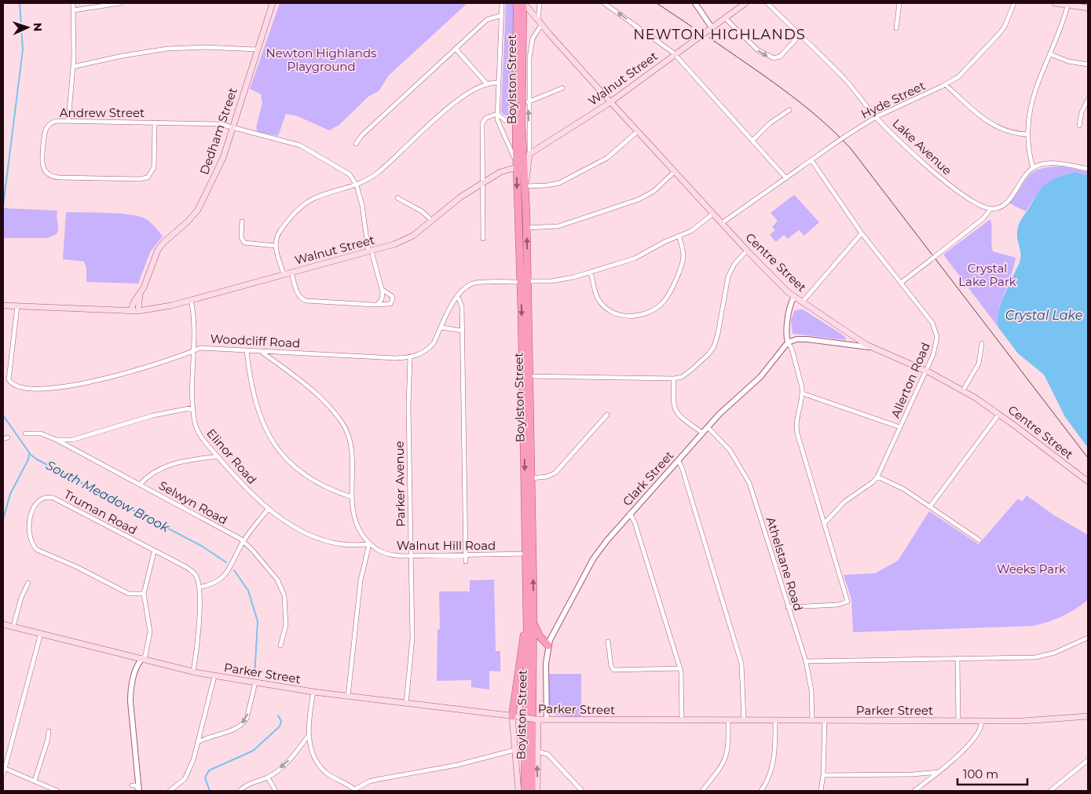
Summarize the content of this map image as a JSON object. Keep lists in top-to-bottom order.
{
  "streets": {
    "highway": ["Boylston Street"],
    "main road": [
      "Walnut Street",
      "Dedham Street",
      "Centre Street",
      "Parker Street"
    ],
    "street": [
      "Hyde Street",
      "Andrew Street",
      "Lake Avenue",
      "Woodcliff Road",
      "Allerton Road",
      "Elinor Road",
      "Clark Street",
      "Parker Avenue",
      "Selwyn Road",
      "Truman Road",
      "Walnut Hill Road",
      "Athelstane Road"
    ]
  },
  "crossings": [
    ["Walnut Street", "Boylston Street"],
    ["Walnut Street", "Dedham Street"],
    ["Walnut Street", "Centre Street"],
    ["Walnut Street", "Elinor Road"],
    ["Boylston Street", "Centre Street"],
    ["Boylston Street", "Woodcliff Road"],
    ["Boylston Street", "Clark Street"],
    ["Boylston Street", "Walnut Hill Road"],
    ["Boylston Street", "Parker Street"],
    ["Hyde Street", "Lake Avenue"],
    ["Hyde Street", "Centre Street"],
    ["Hyde Street", "Allerton Road"],
    ["Andrew Street", "Dedham Street"],
    ["Centre Street", "Woodcliff Road"],
    ["Centre Street", "Allerton Road"],
    ["Woodcliff Road", "Elinor Road"],
    ["Woodcliff Road", "Parker Avenue"],
    ["Woodcliff Road", "Walnut Hill Road"],
    ["Elinor Road", "Walnut Hill Road"],
    ["Clark Street", "Athelstane Road"],
    ["Parker Avenue", "Walnut Hill Road"],
    ["Parker Avenue", "Parker Street"],
    ["Truman Road", "Parker Street"],
    ["Athelstane Road", "Parker Street"]
  ],
  "districts": ["NEWTON HIGHLANDS"],
  "water": ["Crystal Lake", "South Meadow Brook"],
  "parks": ["Newton Highlands Playground", "Crystal Lake Park", "Weeks Park"],
  "scale_bar": "100 m",
  "north": "right"
}
